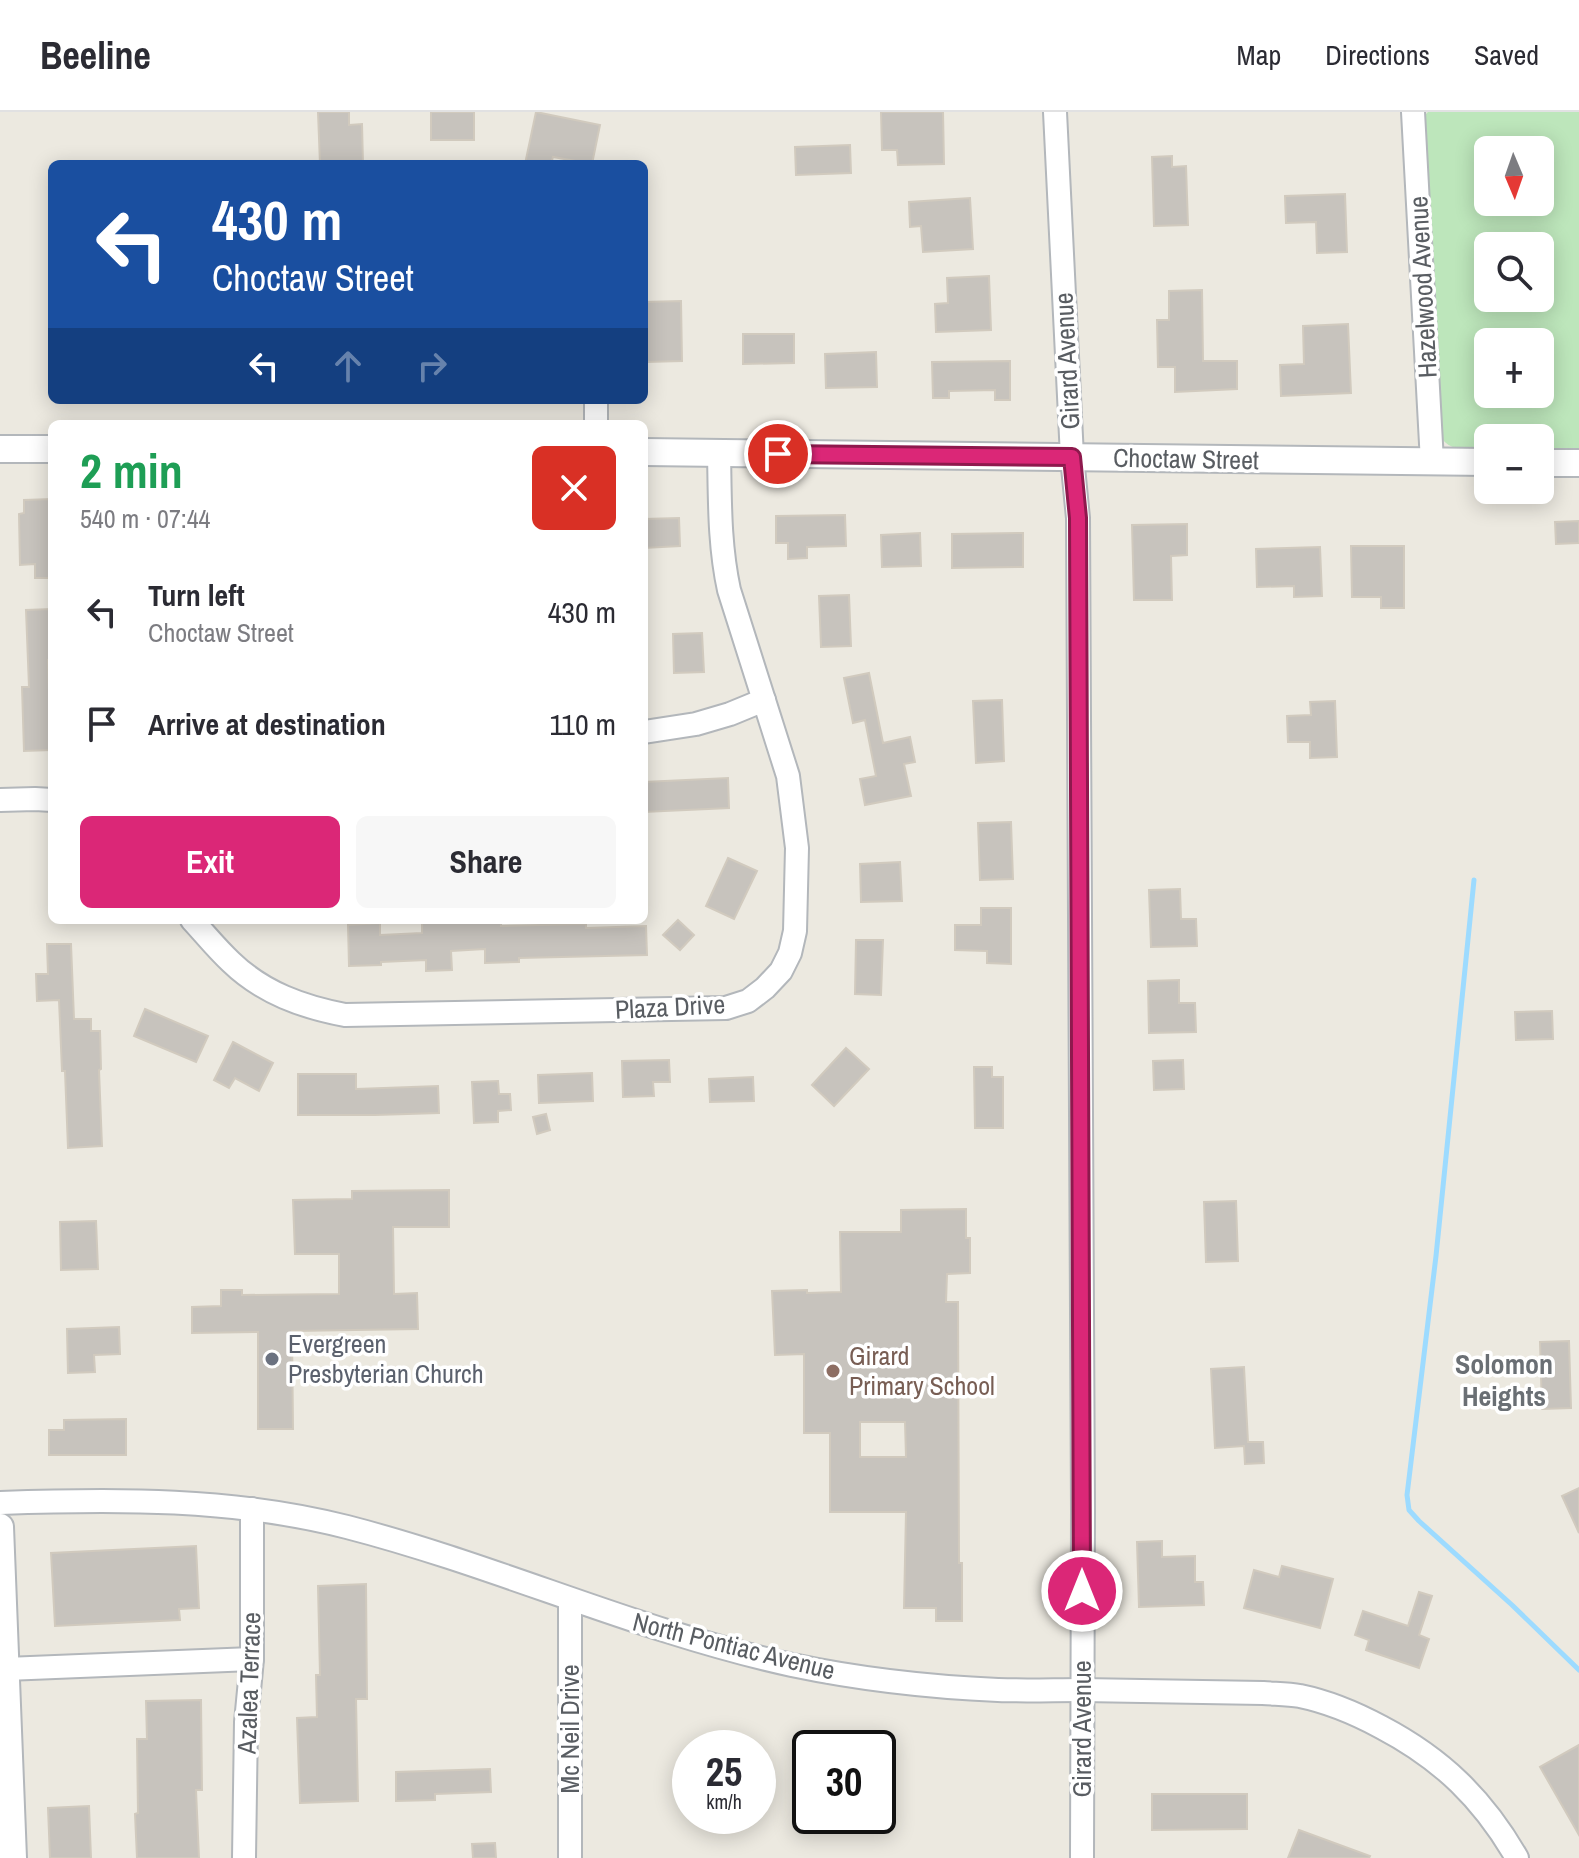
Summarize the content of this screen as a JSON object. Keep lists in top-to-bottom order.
{
  "streets": {
    "street": [
      "Hazelwood Avenue",
      "Girard Avenue",
      "Choctaw Street",
      "Plaza Drive",
      "North Pontiac Avenue",
      "Azalea Terrace",
      "Mc Neil Drive"
    ]
  },
  "crossings": [
    ["Hazelwood Avenue", "Choctaw Street"],
    ["Girard Avenue", "Choctaw Street"],
    ["Girard Avenue", "North Pontiac Avenue"],
    ["Choctaw Street", "Plaza Drive"],
    ["North Pontiac Avenue", "Azalea Terrace"],
    ["North Pontiac Avenue", "Mc Neil Drive"]
  ],
  "districts": ["Solomon Heights"],
  "places": ["Evergreen Presbyterian Church", "Girard Primary School"],
  "north": "bottom",
  "page": {
    "header": "Beeline",
    "nav": ["Map", "Directions", "Saved"],
    "map_buttons": ["+", "−"],
    "turn": ["430 m", "Choctaw Street"],
    "heading": ["2 min", "540 m · 07:44"],
    "list": [
      {
        "name": "Turn left",
        "note": "Choctaw Street",
        "value": "430 m"
      },
      {
        "name": "Arrive at destination",
        "value": "110 m"
      }
    ],
    "buttons": ["Exit", "Share"],
    "speed": "25 km/h",
    "limit": "30"
  }
}
